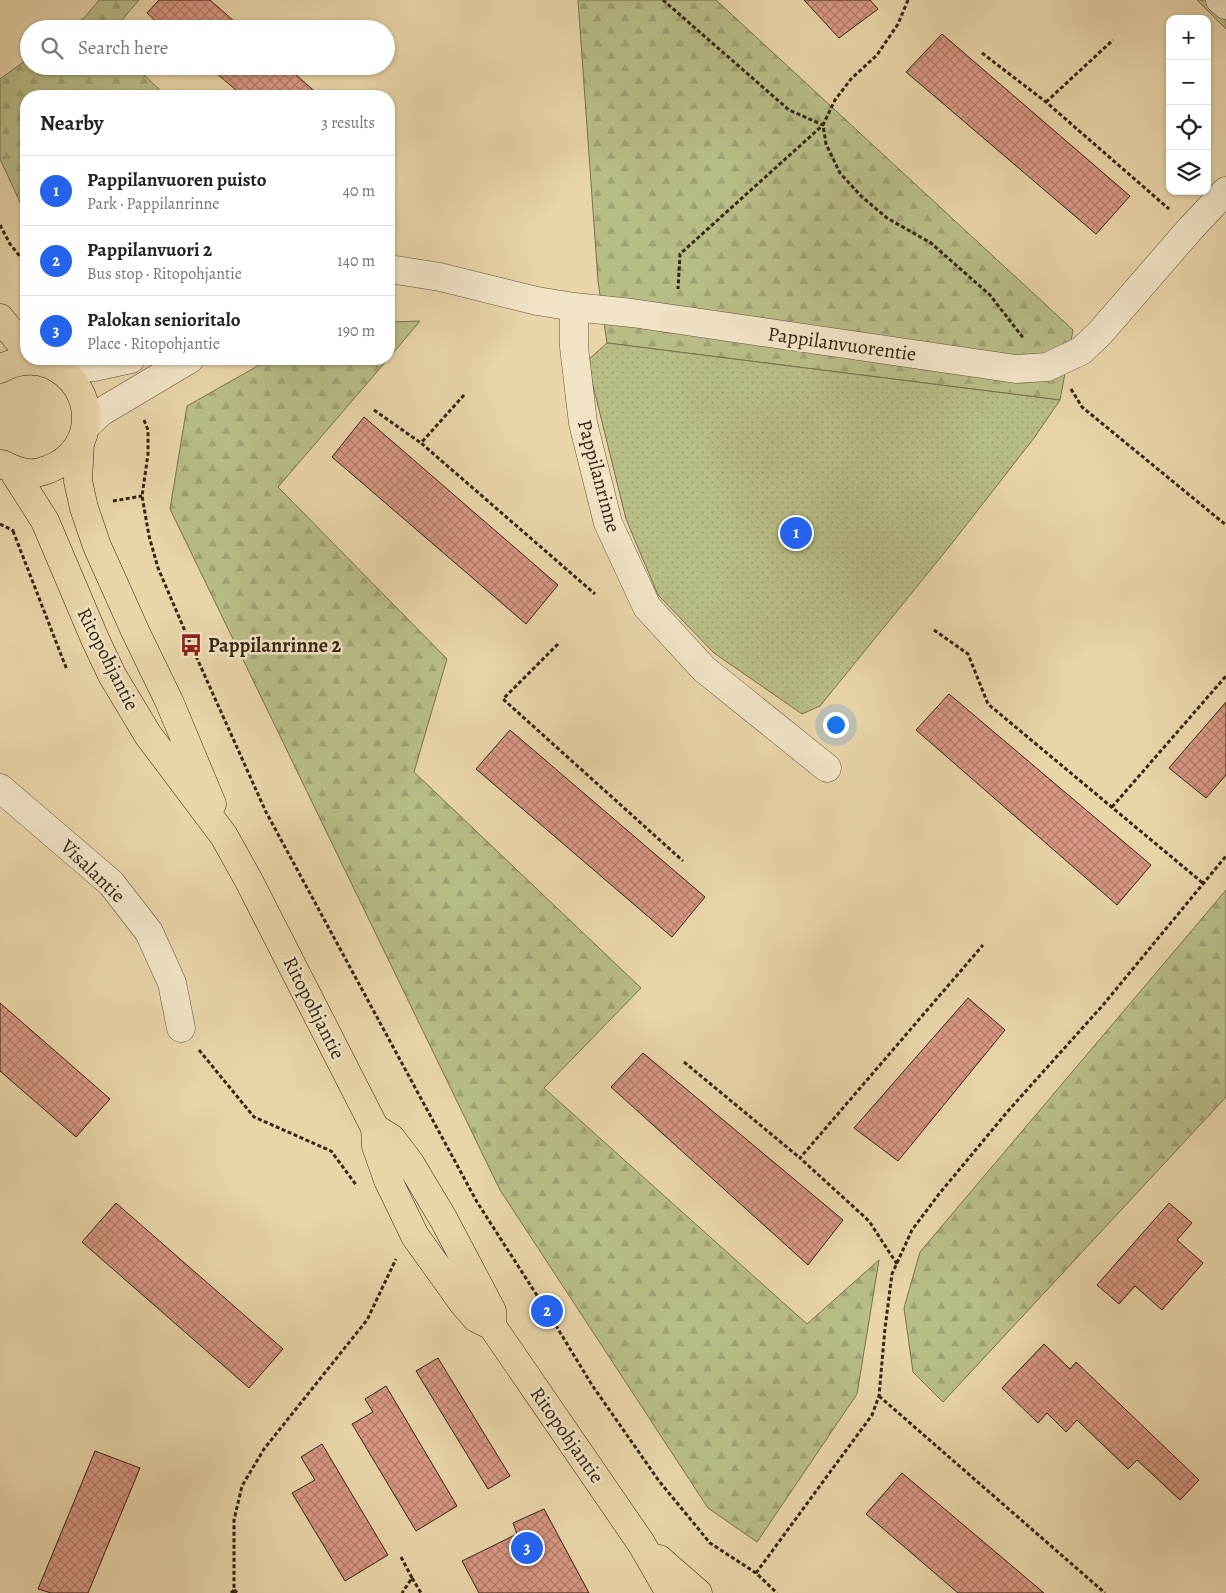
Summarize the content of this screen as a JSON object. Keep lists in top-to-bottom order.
{
  "streets": {
    "main road": ["Ritopohjantie"],
    "street": ["Pappilanvuorentie", "Pappilanrinne", "Visalantie"]
  },
  "crossings": [
    ["Pappilanvuorentie", "Pappilanrinne"]
  ],
  "places": {
    "bus stop": ["Pappilanrinne 2"]
  },
  "page": {
    "map_buttons": ["+", "−"],
    "search": "Search here",
    "heading": ["Nearby", "3 results"],
    "list": [
      {
        "mark": "1",
        "name": "Pappilanvuoren puisto",
        "note": "Park · Pappilanrinne",
        "value": "40 m"
      },
      {
        "mark": "2",
        "name": "Pappilanvuori 2",
        "note": "Bus stop · Ritopohjantie",
        "value": "140 m"
      },
      {
        "mark": "3",
        "name": "Palokan senioritalo",
        "note": "Place · Ritopohjantie",
        "value": "190 m"
      }
    ],
    "pins": ["1", "2", "3"]
  }
}
